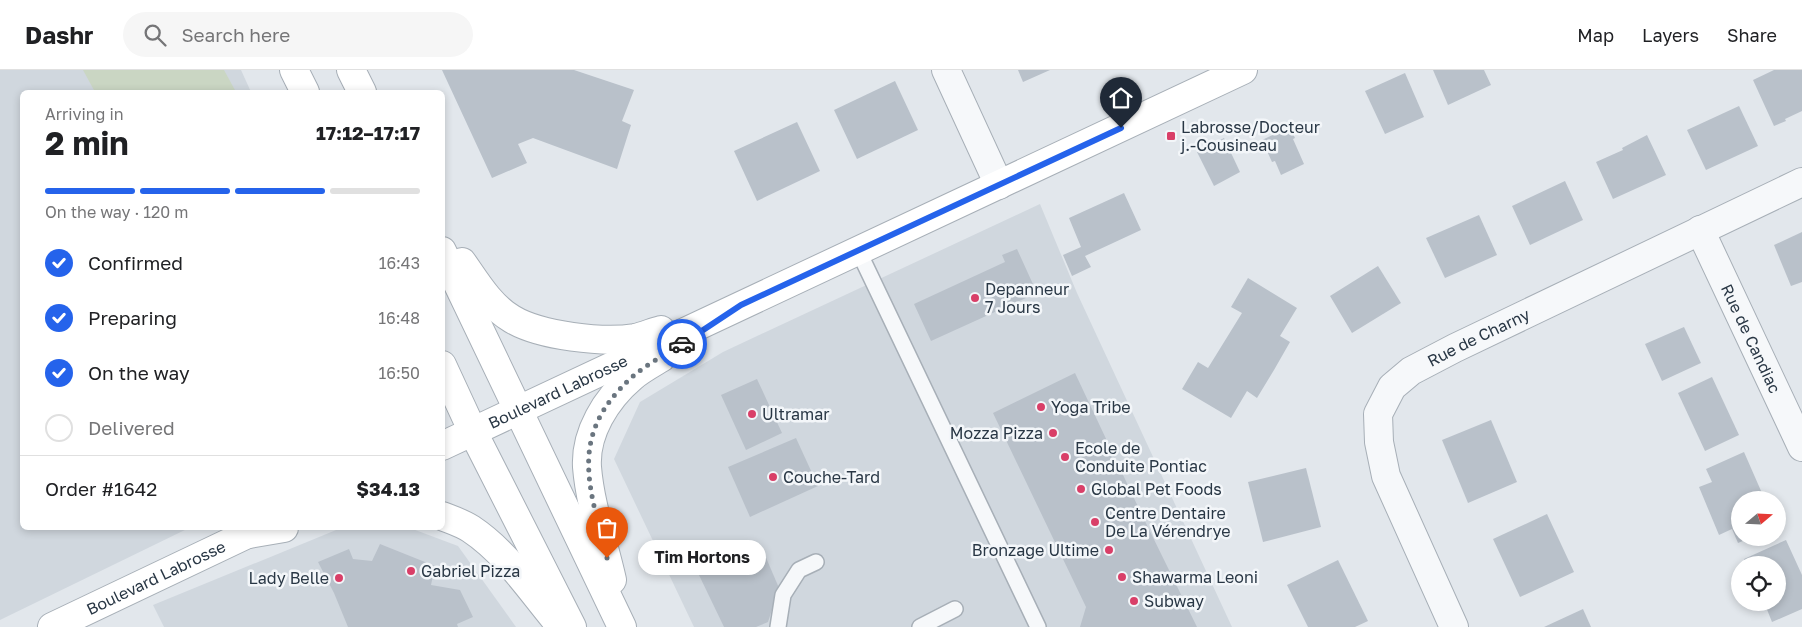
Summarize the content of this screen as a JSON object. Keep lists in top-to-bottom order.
{
  "streets": {
    "main road": ["Boulevard Labrosse"],
    "street": ["Rue de Charny", "Rue de Candiac"]
  },
  "crossings": [
    ["Rue de Charny", "Rue de Candiac"]
  ],
  "places": {
    "transit": ["Labrosse/Docteur j.-Cousineau"],
    "other": [
      "Depanneur 7 Jours",
      "Yoga Tribe",
      "Ultramar",
      "Mozza Pizza",
      "Ecole de Conduite Pontiac",
      "Couche-Tard",
      "Global Pet Foods",
      "Centre Dentaire De La Vérendrye",
      "Bronzage Ultime",
      "Tim Hortons",
      "Gabriel Pizza",
      "Shawarma Leoni",
      "Lady Belle",
      "Subway"
    ]
  },
  "north": "right",
  "page": {
    "header": "Dashr",
    "search": "Search here",
    "nav": ["Map", "Layers", "Share"],
    "heading": ["2 min", "Arriving in", "17:12–17:17"],
    "panel": ["Order #1642", "$34.13"],
    "bar": "On the way · 120 m",
    "list": [
      ["Confirmed", "16:43"],
      ["Preparing", "16:48"],
      ["On the way", "16:50"],
      "Delivered"
    ],
    "bubble": "Tim Hortons"
  }
}
